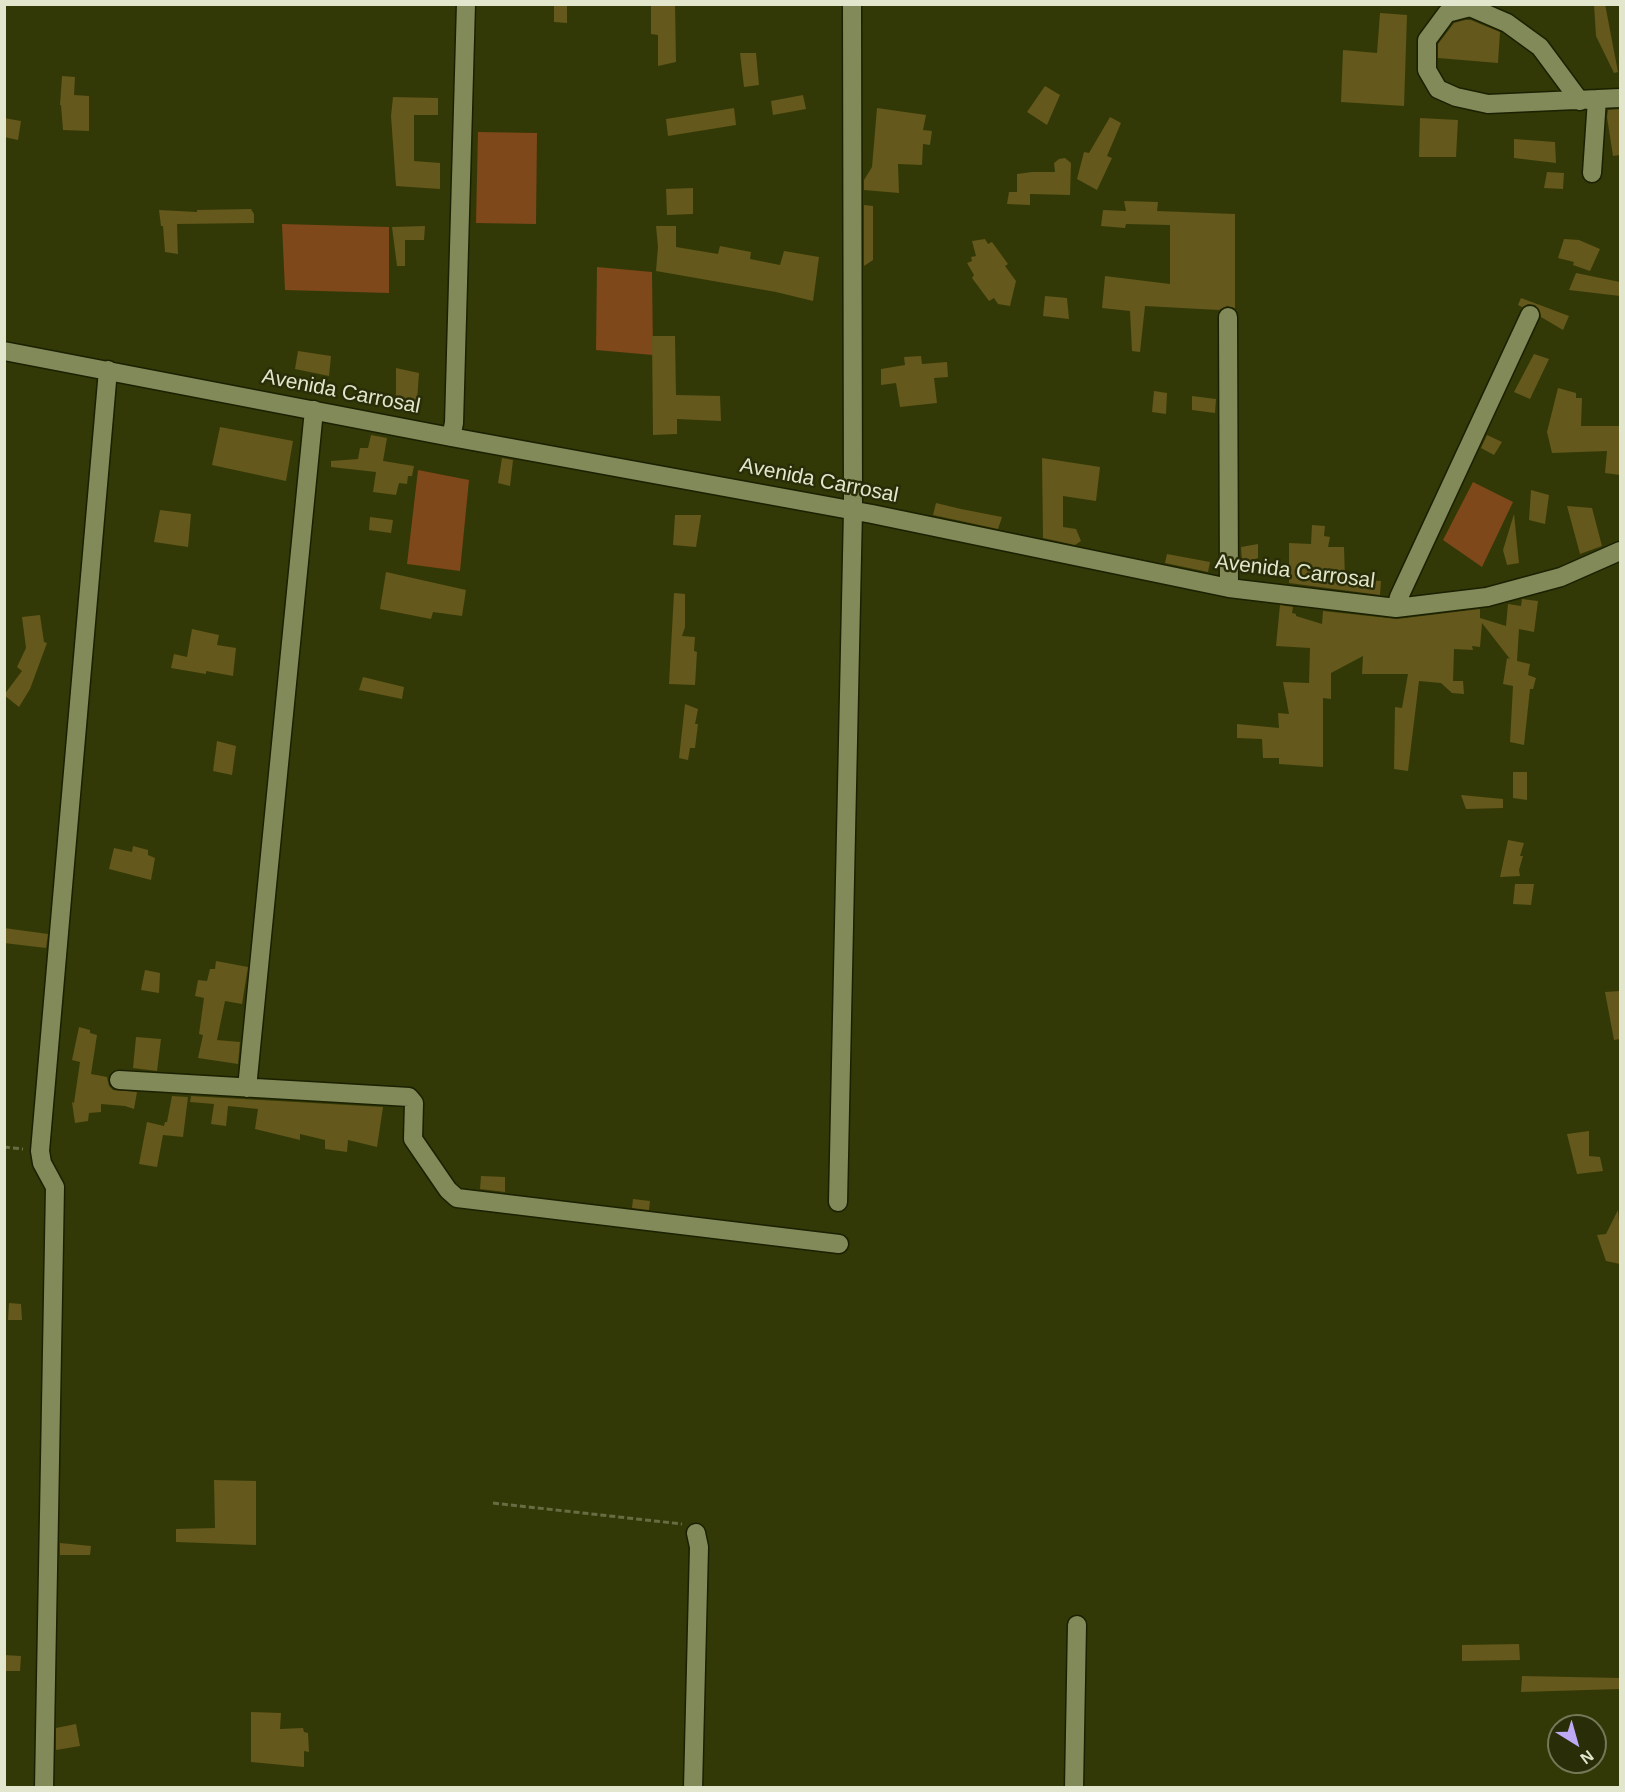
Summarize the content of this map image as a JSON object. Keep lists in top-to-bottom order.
{
  "streets": {
    "street": ["Avenida Carrosal"]
  },
  "north": "bottom right"
}
